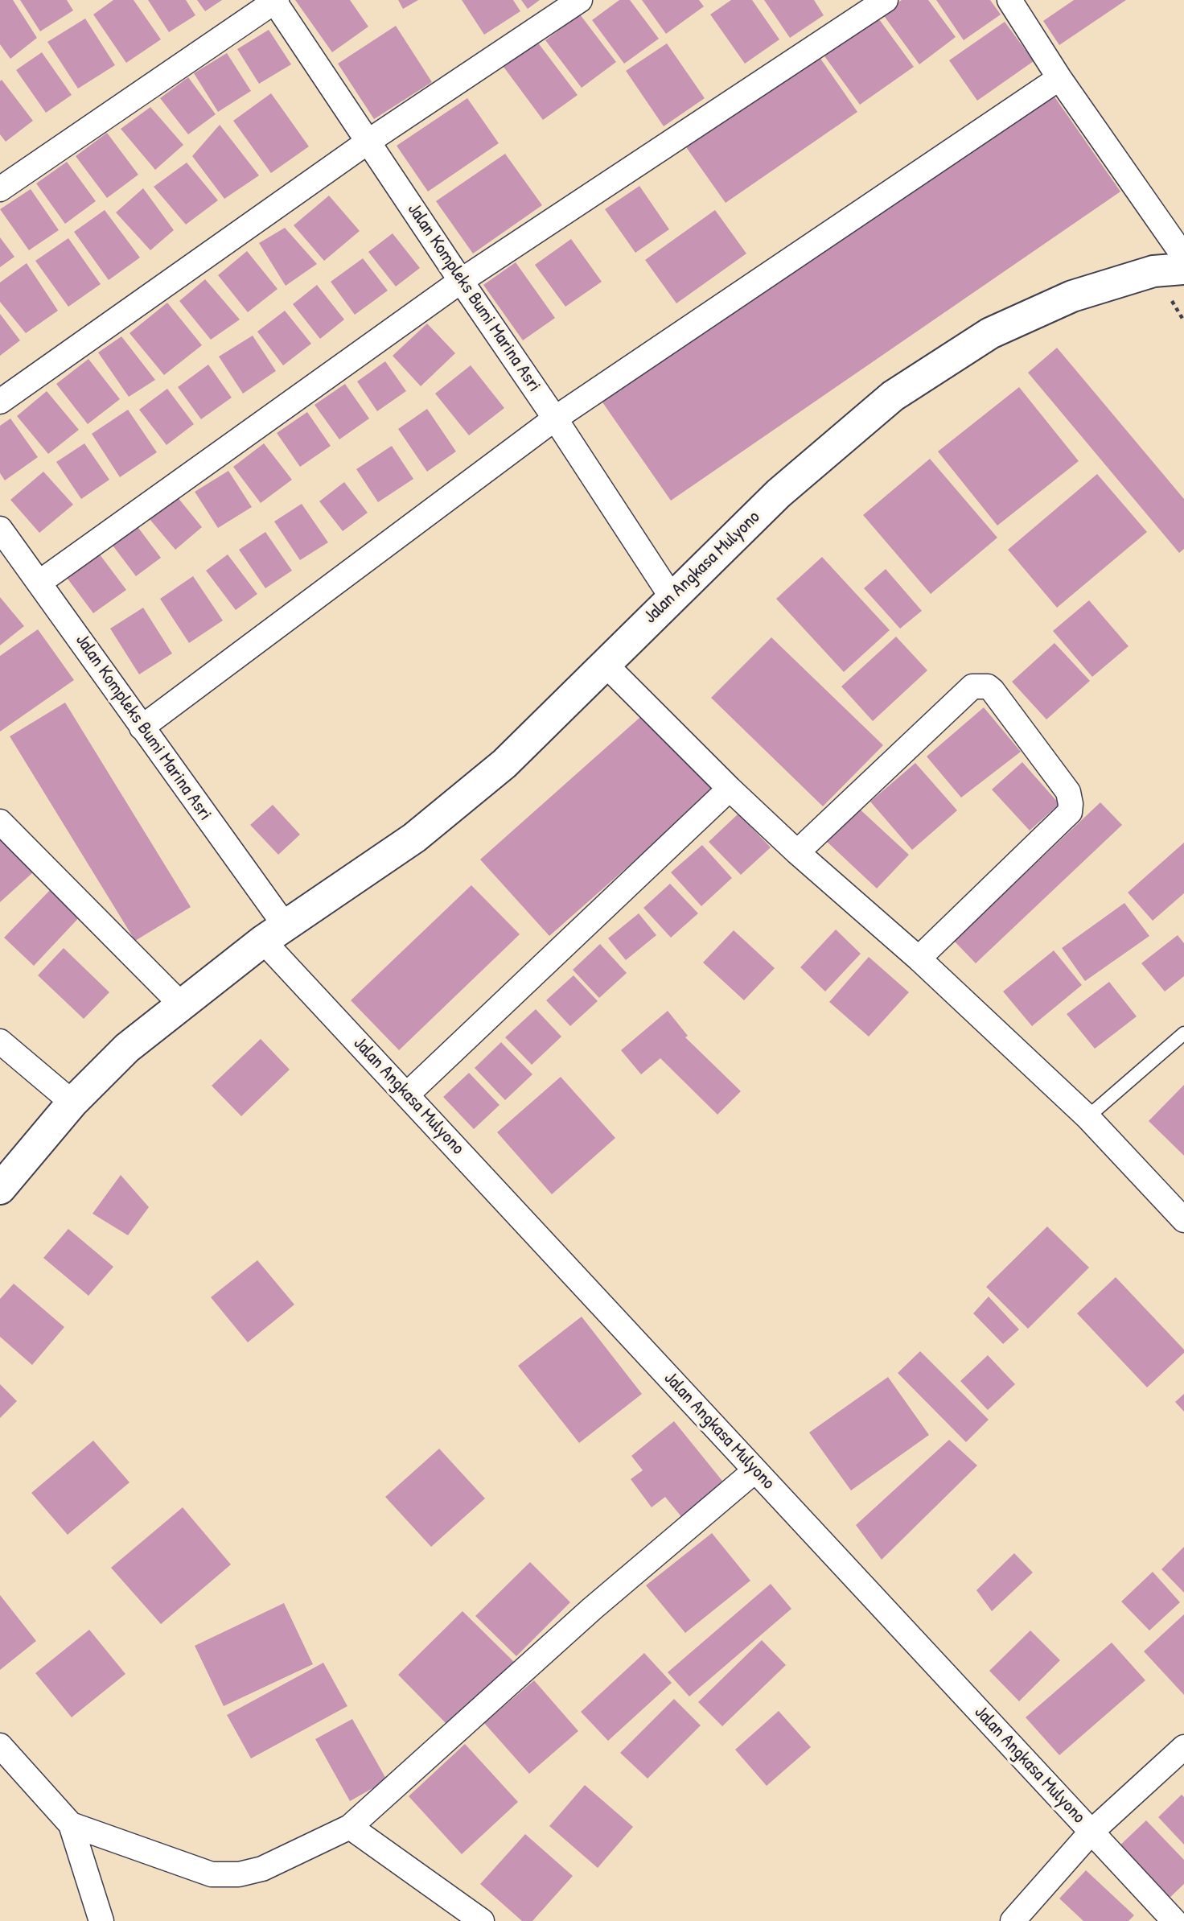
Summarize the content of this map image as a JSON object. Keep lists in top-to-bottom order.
{
  "streets": {
    "main road": ["Jalan Angkasa Mulyono"],
    "street": ["Jalan Kompleks Bumi Marina Asri"]
  },
  "crossings": [
    ["Jalan Kompleks Bumi Marina Asri", "Jalan Angkasa Mulyono"]
  ]
}
